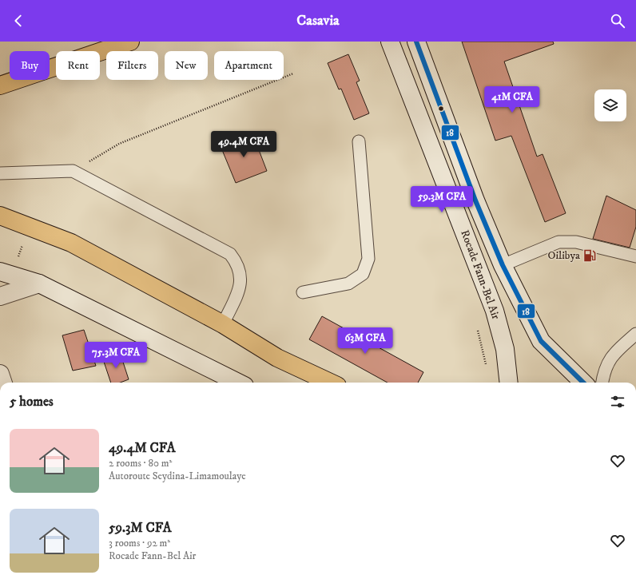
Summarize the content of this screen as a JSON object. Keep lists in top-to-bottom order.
{
  "streets": {
    "main road": ["Rocade Fann-Bel Air"]
  },
  "places": {
    "fuel station": ["Oilibya"]
  },
  "lines": ["transit line 18"],
  "page": {
    "header": "Casavia",
    "chip": [
      "Buy",
      "Rent",
      "Filters",
      "New",
      "Apartment"
    ],
    "price": [
      "41M CFA",
      "49.4M CFA",
      "59.3M CFA",
      "63M CFA",
      "75.3M CFA"
    ],
    "heading": "5 homes",
    "list": [
      {
        "name": "49.4M CFA",
        "note": "2 rooms · 80 m² · Autoroute Seydina-Limamoulaye"
      },
      {
        "name": "59.3M CFA",
        "note": "3 rooms · 92 m² · Rocade Fann-Bel Air"
      }
    ]
  }
}
